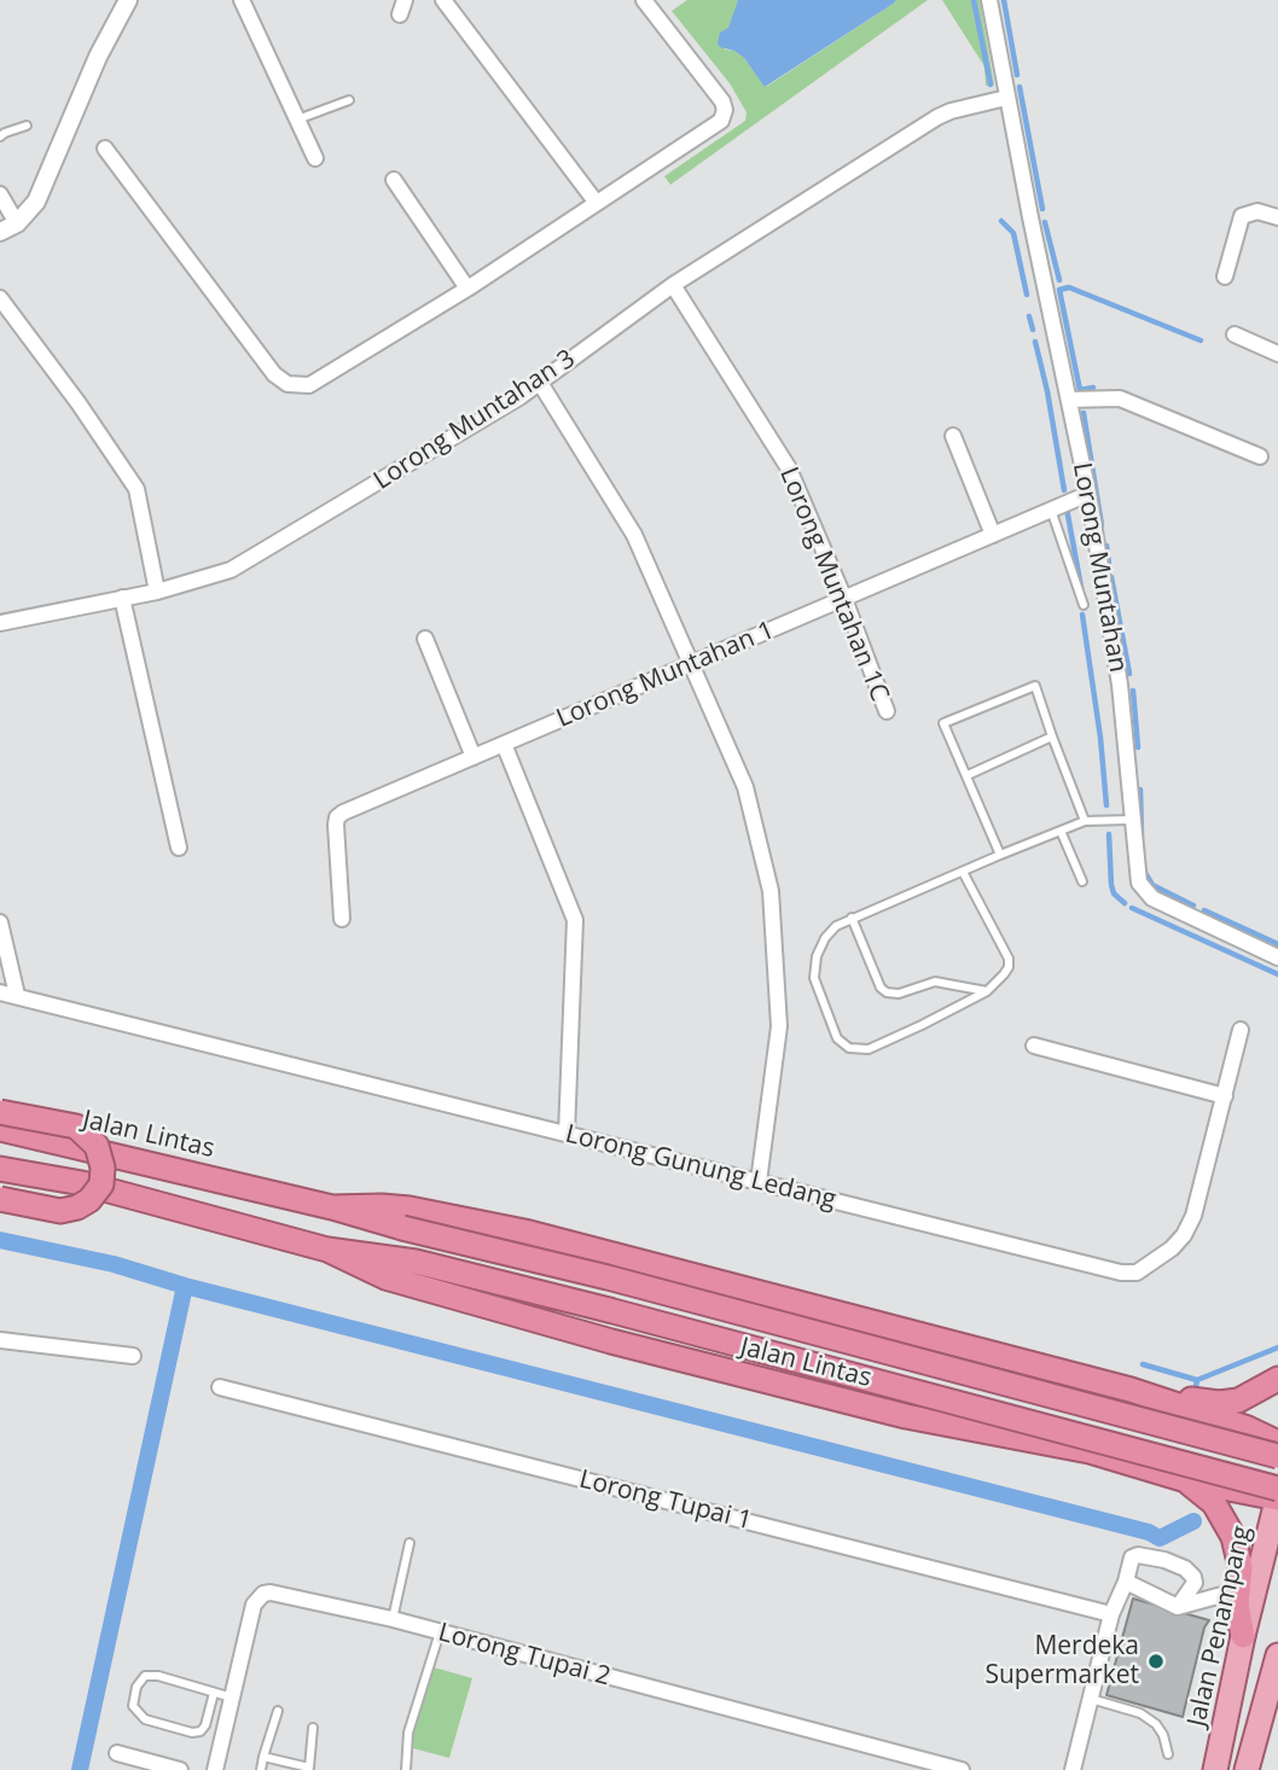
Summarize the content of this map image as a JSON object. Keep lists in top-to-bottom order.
{
  "streets": {
    "highway": ["Jalan Lintas"],
    "main road": ["Jalan Penampang"],
    "street": [
      "Lorong Muntahan 3",
      "Lorong Muntahan",
      "Lorong Muntahan 1C",
      "Lorong Muntahan 1",
      "Lorong Gunung Ledang",
      "Lorong Tupai 1",
      "Lorong Tupai 2"
    ]
  },
  "crossings": [
    ["Lorong Muntahan 3", "Lorong Muntahan"],
    ["Lorong Muntahan 3", "Lorong Muntahan 1C"],
    ["Lorong Muntahan", "Lorong Muntahan 1"],
    ["Lorong Muntahan 1C", "Lorong Muntahan 1"],
    ["Jalan Lintas", "Jalan Penampang"]
  ],
  "places": ["Merdeka Supermarket"]
}
